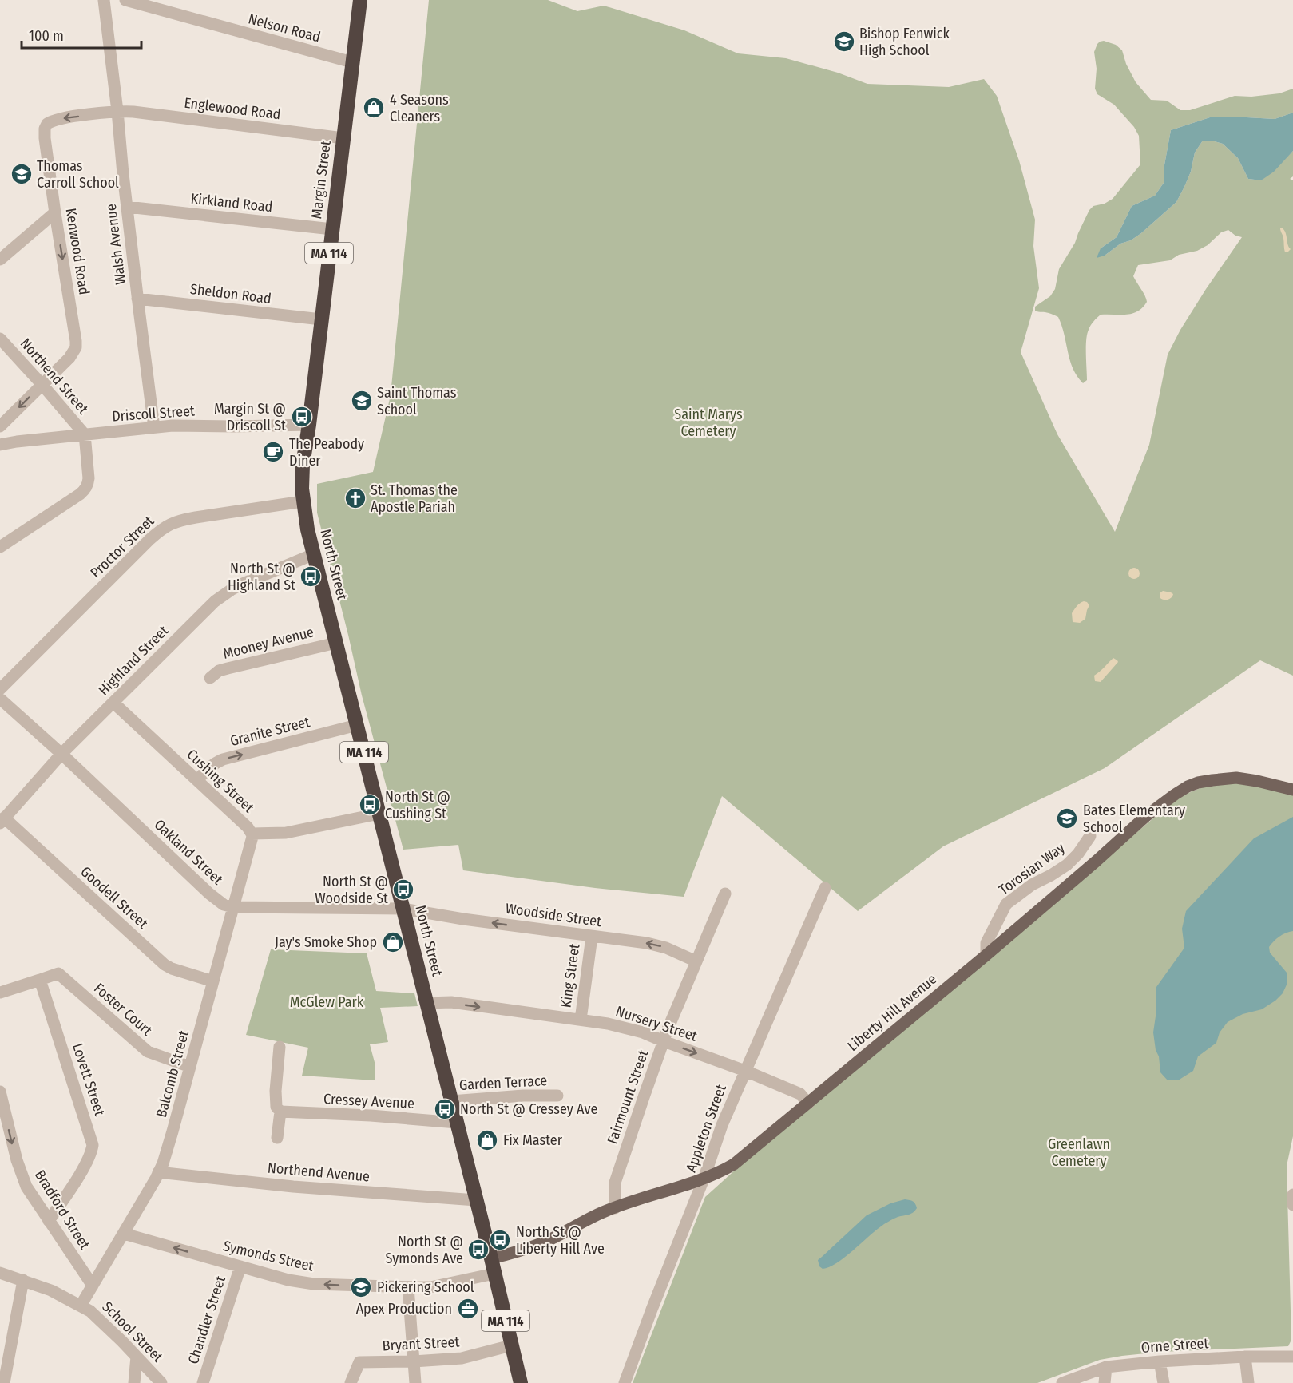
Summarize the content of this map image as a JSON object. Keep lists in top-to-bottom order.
{
  "streets": {
    "highway": ["Margin Street", "MA 114", "North Street"],
    "main road": ["Liberty Hill Avenue"],
    "street": [
      "Nelson Road",
      "Englewood Road",
      "Kirkland Road",
      "Walsh Avenue",
      "Kenwood Road",
      "Sheldon Road",
      "Northend Street",
      "Driscoll Street",
      "Proctor Street",
      "Mooney Avenue",
      "Highland Street",
      "Granite Street",
      "Cushing Street",
      "Oakland Street",
      "Torosian Way",
      "Goodell Street",
      "Woodside Street",
      "King Street",
      "Foster Court",
      "Nursery Street",
      "Balcomb Street",
      "Lovett Street",
      "Garden Terrace",
      "Fairmount Street",
      "Cressey Avenue",
      "Appleton Street",
      "Northend Avenue",
      "Bradford Street",
      "Symonds Street",
      "Chandler Street",
      "School Street",
      "Bryant Street",
      "Orne Street"
    ]
  },
  "crossings": [
    ["Nelson Road", "Margin Street"],
    ["Englewood Road", "Margin Street"],
    ["Englewood Road", "Walsh Avenue"],
    ["Englewood Road", "Kenwood Road"],
    ["Margin Street", "Kirkland Road"],
    ["Margin Street", "Sheldon Road"],
    ["Margin Street", "Driscoll Street"],
    ["Margin Street", "Proctor Street"],
    ["Margin Street", "North Street"],
    ["Kirkland Road", "Walsh Avenue"],
    ["Walsh Avenue", "Kenwood Road"],
    ["Walsh Avenue", "Sheldon Road"],
    ["Walsh Avenue", "Driscoll Street"],
    ["Kenwood Road", "Northend Street"],
    ["Northend Street", "Driscoll Street"],
    ["Proctor Street", "North Street"],
    ["North Street", "Mooney Avenue"],
    ["North Street", "Highland Street"],
    ["North Street", "Granite Street"],
    ["North Street", "Cushing Street"],
    ["North Street", "Oakland Street"],
    ["North Street", "Woodside Street"],
    ["North Street", "Liberty Hill Avenue"],
    ["North Street", "Nursery Street"],
    ["North Street", "Garden Terrace"],
    ["North Street", "Cressey Avenue"],
    ["North Street", "Northend Avenue"],
    ["North Street", "Symonds Street"],
    ["North Street", "Bryant Street"],
    ["Highland Street", "Cushing Street"],
    ["Highland Street", "Oakland Street"],
    ["Highland Street", "Goodell Street"],
    ["Granite Street", "Cushing Street"],
    ["Cushing Street", "Balcomb Street"],
    ["Oakland Street", "Woodside Street"],
    ["Oakland Street", "Balcomb Street"],
    ["Torosian Way", "Liberty Hill Avenue"],
    ["Goodell Street", "Balcomb Street"],
    ["Woodside Street", "King Street"],
    ["Woodside Street", "Fairmount Street"],
    ["King Street", "Nursery Street"],
    ["Foster Court", "Balcomb Street"],
    ["Foster Court", "Lovett Street"],
    ["Liberty Hill Avenue", "Nursery Street"],
    ["Liberty Hill Avenue", "Fairmount Street"],
    ["Liberty Hill Avenue", "Appleton Street"],
    ["Nursery Street", "Fairmount Street"],
    ["Nursery Street", "Appleton Street"],
    ["Balcomb Street", "Northend Avenue"],
    ["Balcomb Street", "Bradford Street"],
    ["Balcomb Street", "Symonds Street"],
    ["Balcomb Street", "School Street"],
    ["Lovett Street", "Bradford Street"],
    ["Symonds Street", "Chandler Street"]
  ],
  "one_way": [
    "Kenwood Road",
    "Granite Street",
    "Woodside Street",
    "Nursery Street",
    "Bradford Street",
    "Symonds Street"
  ],
  "parks": ["Saint Marys Cemetery", "McGlew Park", "Greenlawn Cemetery"],
  "places": {
    "school or university": [
      "Bishop Fenwick High School",
      "Thomas Carroll School",
      "Saint Thomas School",
      "Bates Elementary School",
      "Pickering School"
    ],
    "shop": ["4 Seasons Cleaners", "Jay's Smoke Shop", "Fix Master"],
    "bus stop": [
      "Margin St @ Driscoll St",
      "North St @ Highland St",
      "North St @ Cushing St",
      "North St @ Woodside St",
      "North St @ Cressey Ave",
      "North St @ Liberty Hill Ave",
      "North St @ Symonds Ave"
    ],
    "cafe": ["The Peabody Diner"],
    "church": ["St. Thomas the Apostle Pariah"],
    "office": ["Apex Production"]
  },
  "scale_bar": "100 m"
}
